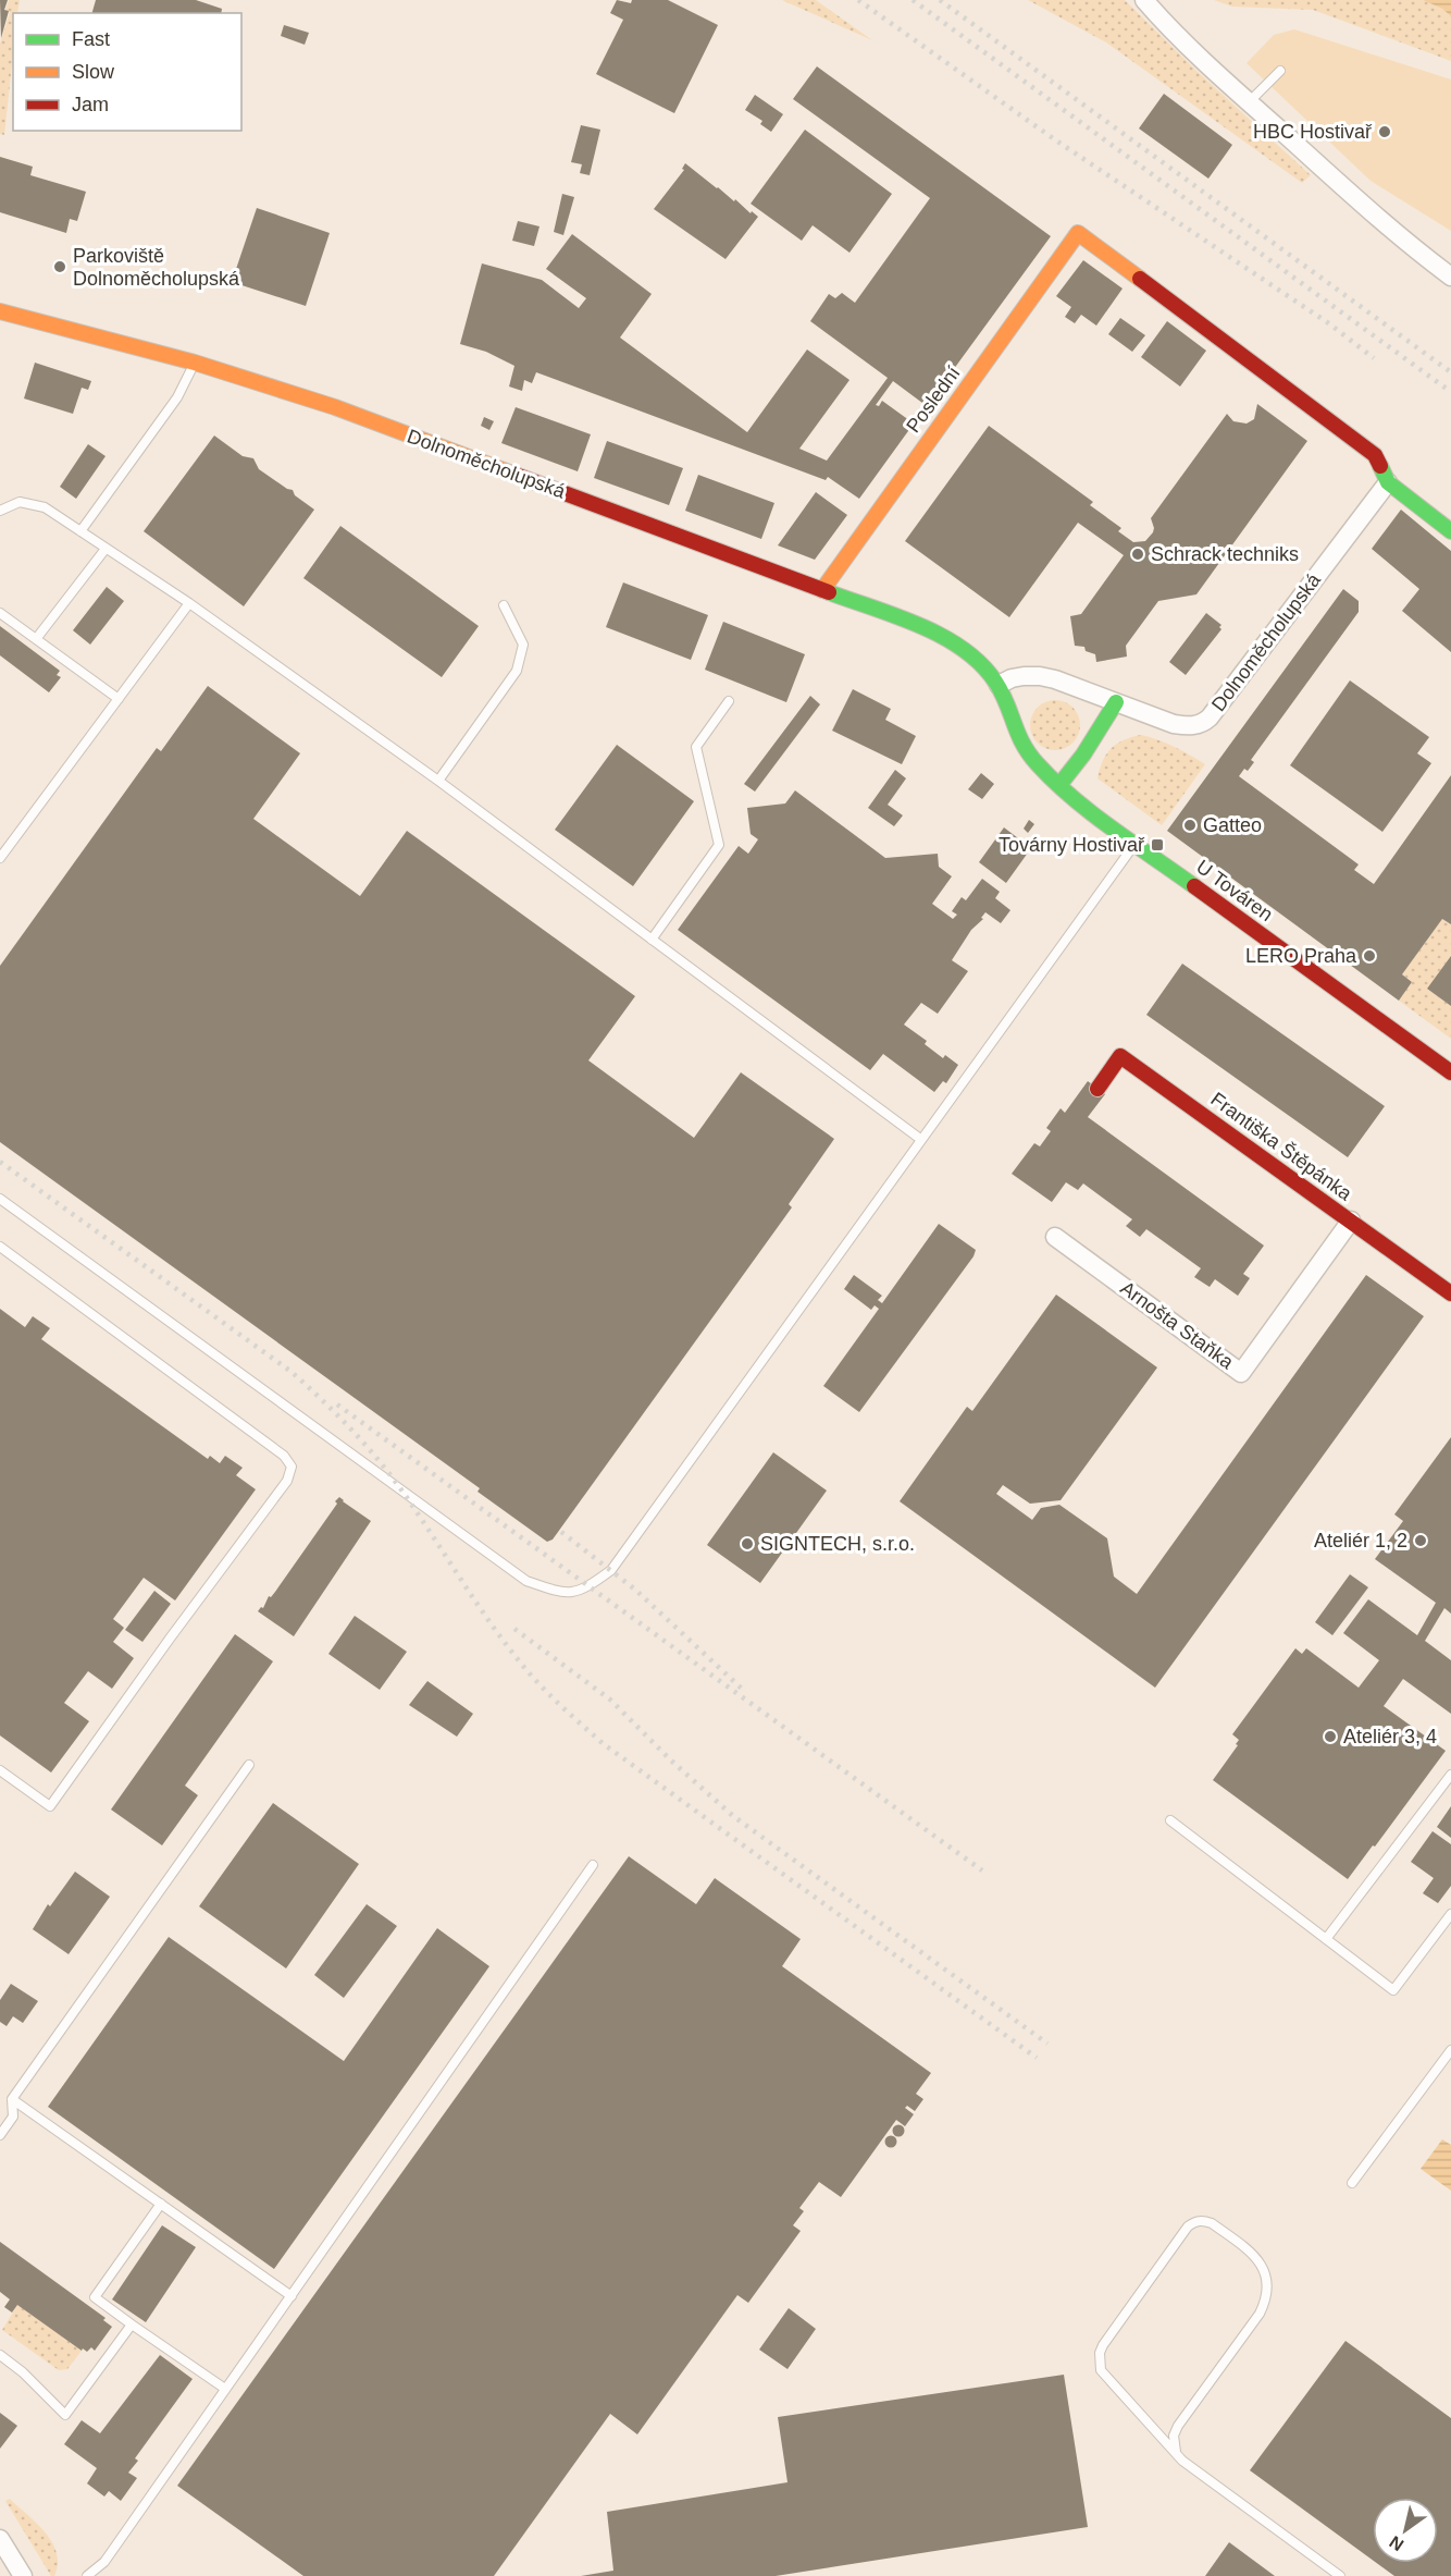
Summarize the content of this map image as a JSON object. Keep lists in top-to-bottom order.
{
  "streets": {
    "street": [
      "Poslední",
      "Dolnoměcholupská",
      "U Továren",
      "Františka Štěpánka",
      "Arnošta Staňka"
    ]
  },
  "crossings": [
    ["Poslední", "Dolnoměcholupská"],
    ["Dolnoměcholupská", "U Továren"],
    ["Františka Štěpánka", "Arnošta Staňka"]
  ],
  "places": {
    "other": [
      "HBC Hostivař",
      "Parkoviště Dolnoměcholupská",
      "Schrack techniks",
      "Gatteo",
      "LERO Praha",
      "Ateliér 1, 2",
      "SIGNTECH, s.r.o.",
      "Ateliér 3, 4"
    ],
    "transit": ["Továrny Hostivař"]
  },
  "legend": ["Fast", "Slow", "Jam"],
  "north": "bottom left"
}
